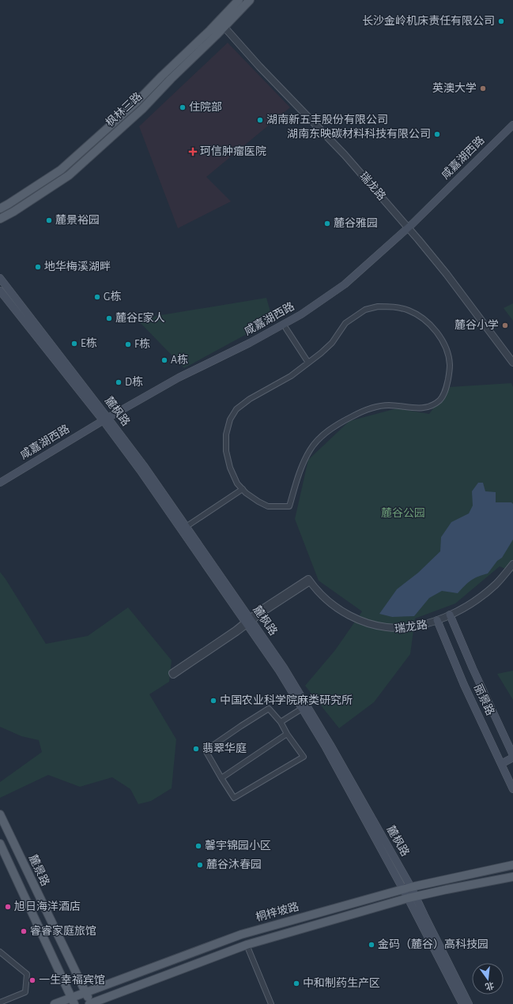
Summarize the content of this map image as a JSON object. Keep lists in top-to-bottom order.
{
  "streets": {
    "main road": [
      "枫林三路",
      "咸嘉湖西路",
      "麓枫路",
      "丽景路",
      "麓景路",
      "桐梓坡路"
    ],
    "street": ["瑞龙路"]
  },
  "crossings": [
    ["枫林三路", "瑞龙路"],
    ["咸嘉湖西路", "瑞龙路"],
    ["咸嘉湖西路", "麓枫路"],
    ["瑞龙路", "麓枫路"],
    ["瑞龙路", "丽景路"],
    ["麓枫路", "桐梓坡路"],
    ["麓景路", "桐梓坡路"]
  ],
  "parks": ["麓谷公园"],
  "places": {
    "other": [
      "长沙金岭机床责任有限公司",
      "英澳大学",
      "住院部",
      "湖南新五丰股份有限公司",
      "湖南东映碳材料科技有限公司",
      "麓景裕园",
      "麓谷雅园",
      "地华梅溪湖畔",
      "G栋",
      "麓谷E家人",
      "麓谷小学",
      "E栋",
      "F栋",
      "A栋",
      "D栋",
      "中国农业科学院麻类研究所",
      "翡翠华庭",
      "馨宇锦园小区",
      "麓谷沐春园",
      "旭日海洋酒店",
      "睿睿家庭旅馆",
      "金码（麓谷）高科技园",
      "一生幸福宾馆",
      "中和制药生产区"
    ],
    "health": ["珂信肿瘤医院"]
  },
  "north": "bottom"
}
